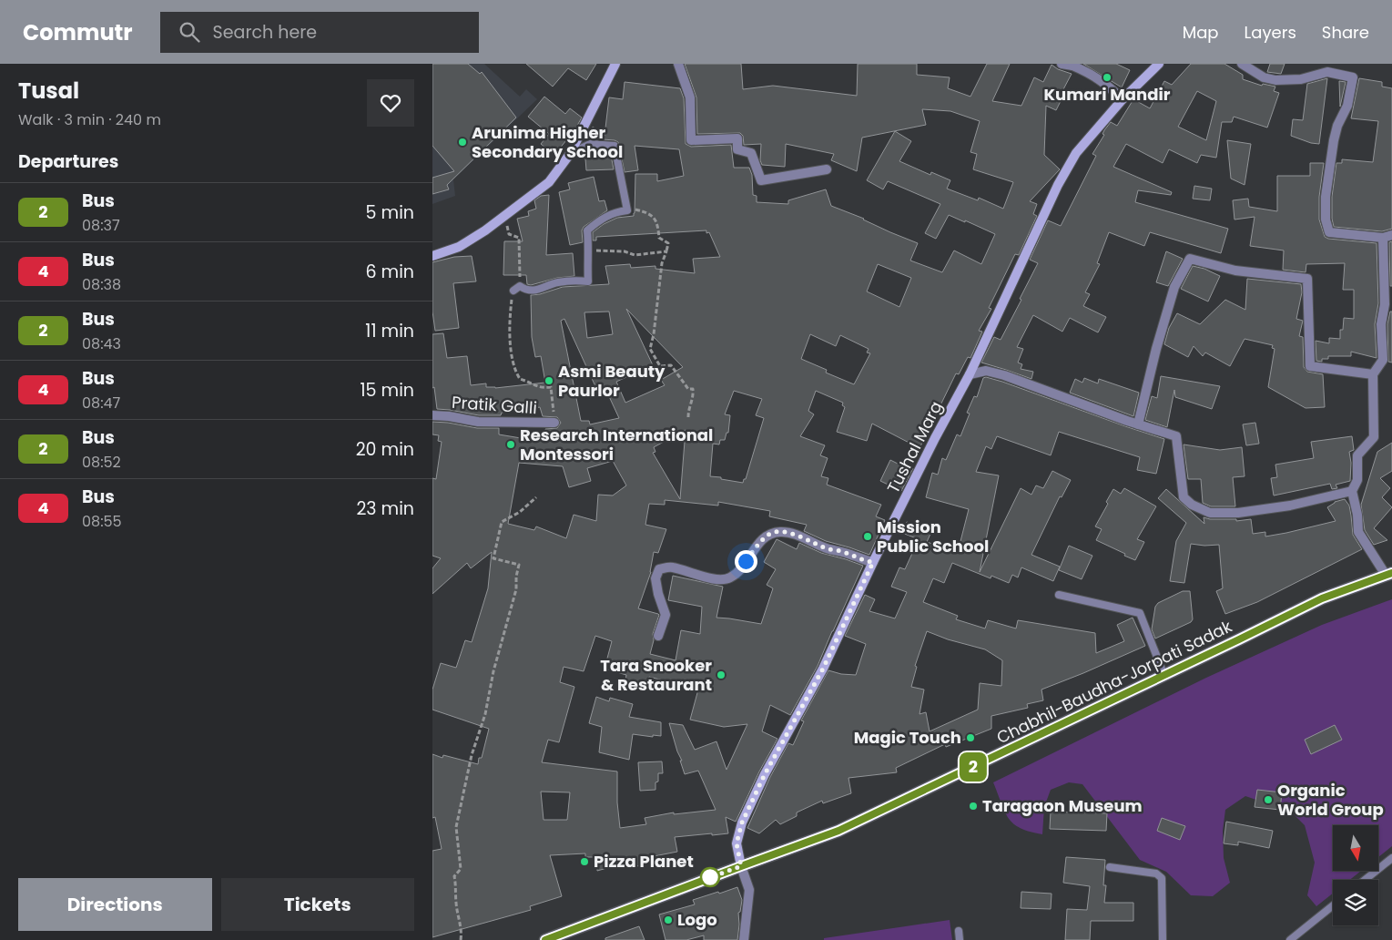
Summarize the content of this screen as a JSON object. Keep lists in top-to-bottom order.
{
  "streets": {
    "main road": ["Chabhil-Baudha-Jorpati Sadak"],
    "street": ["Pratik Galli", "Tushal Marg"]
  },
  "crossings": [
    ["Tushal Marg", "Chabhil-Baudha-Jorpati Sadak"]
  ],
  "places": [
    "Kumari Mandir",
    "Arunima Higher Secondary School",
    "Asmi Beauty Paurlor",
    "Research International Montessori",
    "Mission Public School",
    "Tara Snooker & Restaurant",
    "Magic Touch",
    "Organic World Group",
    "Taragaon Museum",
    "Pizza Planet",
    "Logo"
  ],
  "lines": ["bus line 2"],
  "north": "bottom",
  "page": {
    "header": "Commutr",
    "search": "Search here",
    "nav": ["Map", "Layers", "Share"],
    "heading": [
      ["Tusal", "Walk · 3 min · 240 m"],
      "Departures"
    ],
    "on_map": "2",
    "list": [
      {
        "mark": "2",
        "name": "Bus",
        "note": "08:37",
        "value": "5 min"
      },
      {
        "mark": "4",
        "name": "Bus",
        "note": "08:38",
        "value": "6 min"
      },
      {
        "mark": "2",
        "name": "Bus",
        "note": "08:43",
        "value": "11 min"
      },
      {
        "mark": "4",
        "name": "Bus",
        "note": "08:47",
        "value": "15 min"
      },
      {
        "mark": "2",
        "name": "Bus",
        "note": "08:52",
        "value": "20 min"
      },
      {
        "mark": "4",
        "name": "Bus",
        "note": "08:55",
        "value": "23 min"
      }
    ],
    "buttons": ["Directions", "Tickets"]
  }
}
